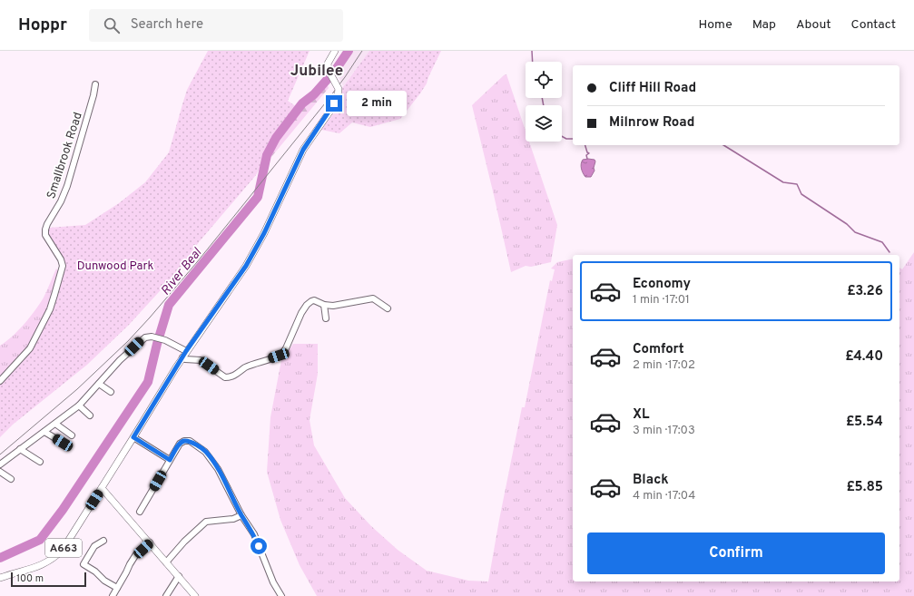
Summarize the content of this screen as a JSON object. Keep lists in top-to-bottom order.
{
  "streets": {
    "main road": ["A663"],
    "street": ["Smallbrook Road"]
  },
  "districts": ["Jubilee"],
  "water": ["River Beal"],
  "parks": ["Dunwood Park"],
  "scale_bar": "100 m",
  "page": {
    "header": "Hoppr",
    "search": "Search here",
    "nav": [
      "Home",
      "Map",
      "About",
      "Contact"
    ],
    "banner": ["Cliff Hill Road", "Milnrow Road"],
    "bubble": "2 min",
    "list": [
      {
        "name": "Economy",
        "note": "1 min · 17:01",
        "value": "£3.26"
      },
      {
        "name": "Comfort",
        "note": "2 min · 17:02",
        "value": "£4.40"
      },
      {
        "name": "XL",
        "note": "3 min · 17:03",
        "value": "£5.54"
      },
      {
        "name": "Black",
        "note": "4 min · 17:04",
        "value": "£5.85"
      }
    ],
    "buttons": "Confirm",
    "scale": "100 m"
  }
}
